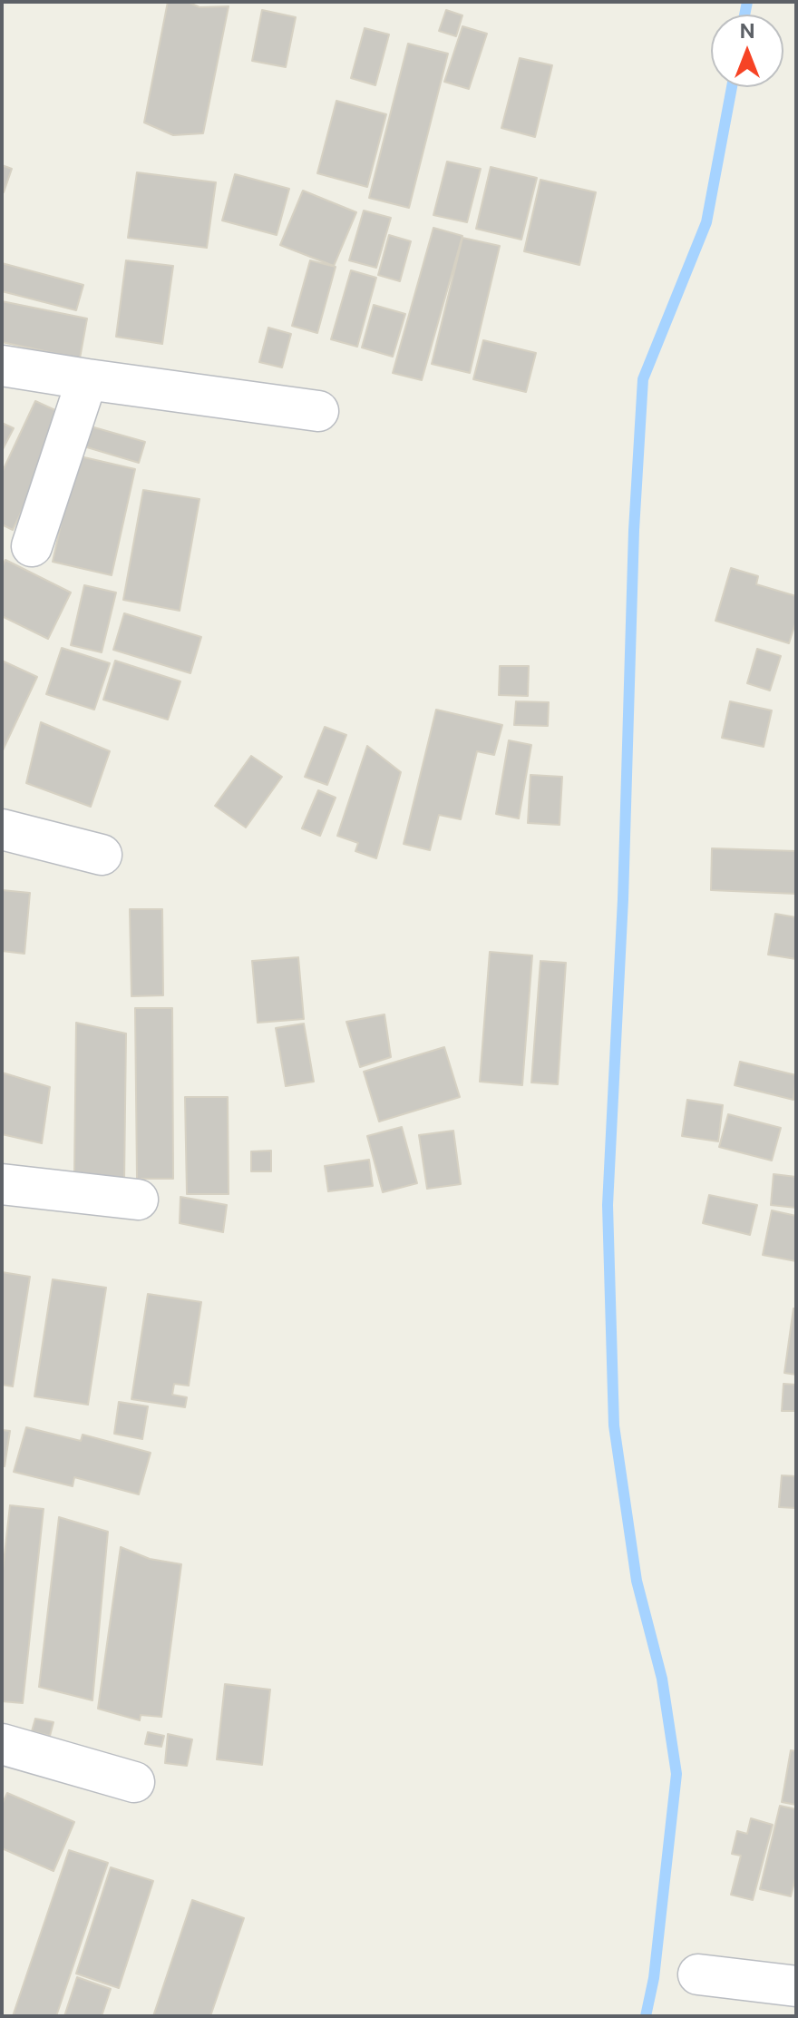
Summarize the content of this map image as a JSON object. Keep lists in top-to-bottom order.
{
  "north": "top"
}
